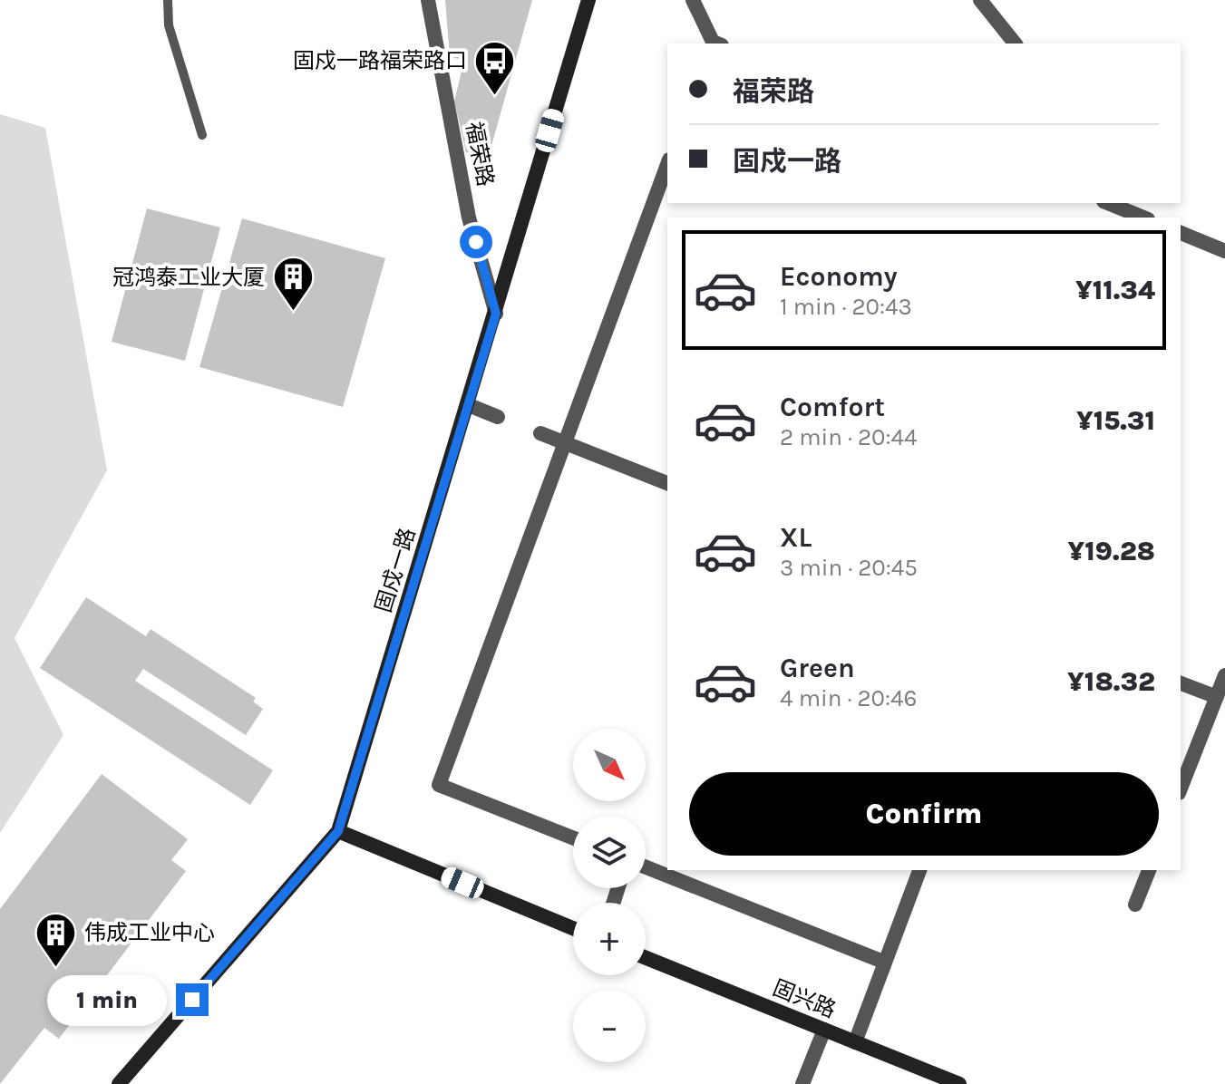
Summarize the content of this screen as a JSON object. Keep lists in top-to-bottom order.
{
  "streets": {
    "street": ["福荣路", "固戍一路", "固兴路"]
  },
  "crossings": [
    ["福荣路", "固戍一路"]
  ],
  "places": {
    "bus stop": ["固戍一路福荣路口"],
    "building": ["冠鸿泰工业大厦", "伟成工业中心"]
  },
  "north": "bottom right",
  "page": {
    "banner": ["福荣路", "固戍一路"],
    "list": [
      {
        "name": "Economy",
        "note": "1 min · 20:43",
        "value": "¥11.34"
      },
      {
        "name": "Comfort",
        "note": "2 min · 20:44",
        "value": "¥15.31"
      },
      {
        "name": "XL",
        "note": "3 min · 20:45",
        "value": "¥19.28"
      },
      {
        "name": "Green",
        "note": "4 min · 20:46",
        "value": "¥18.32"
      }
    ],
    "map_buttons": ["+", "−"],
    "buttons": "Confirm",
    "bubble": "1 min"
  }
}
